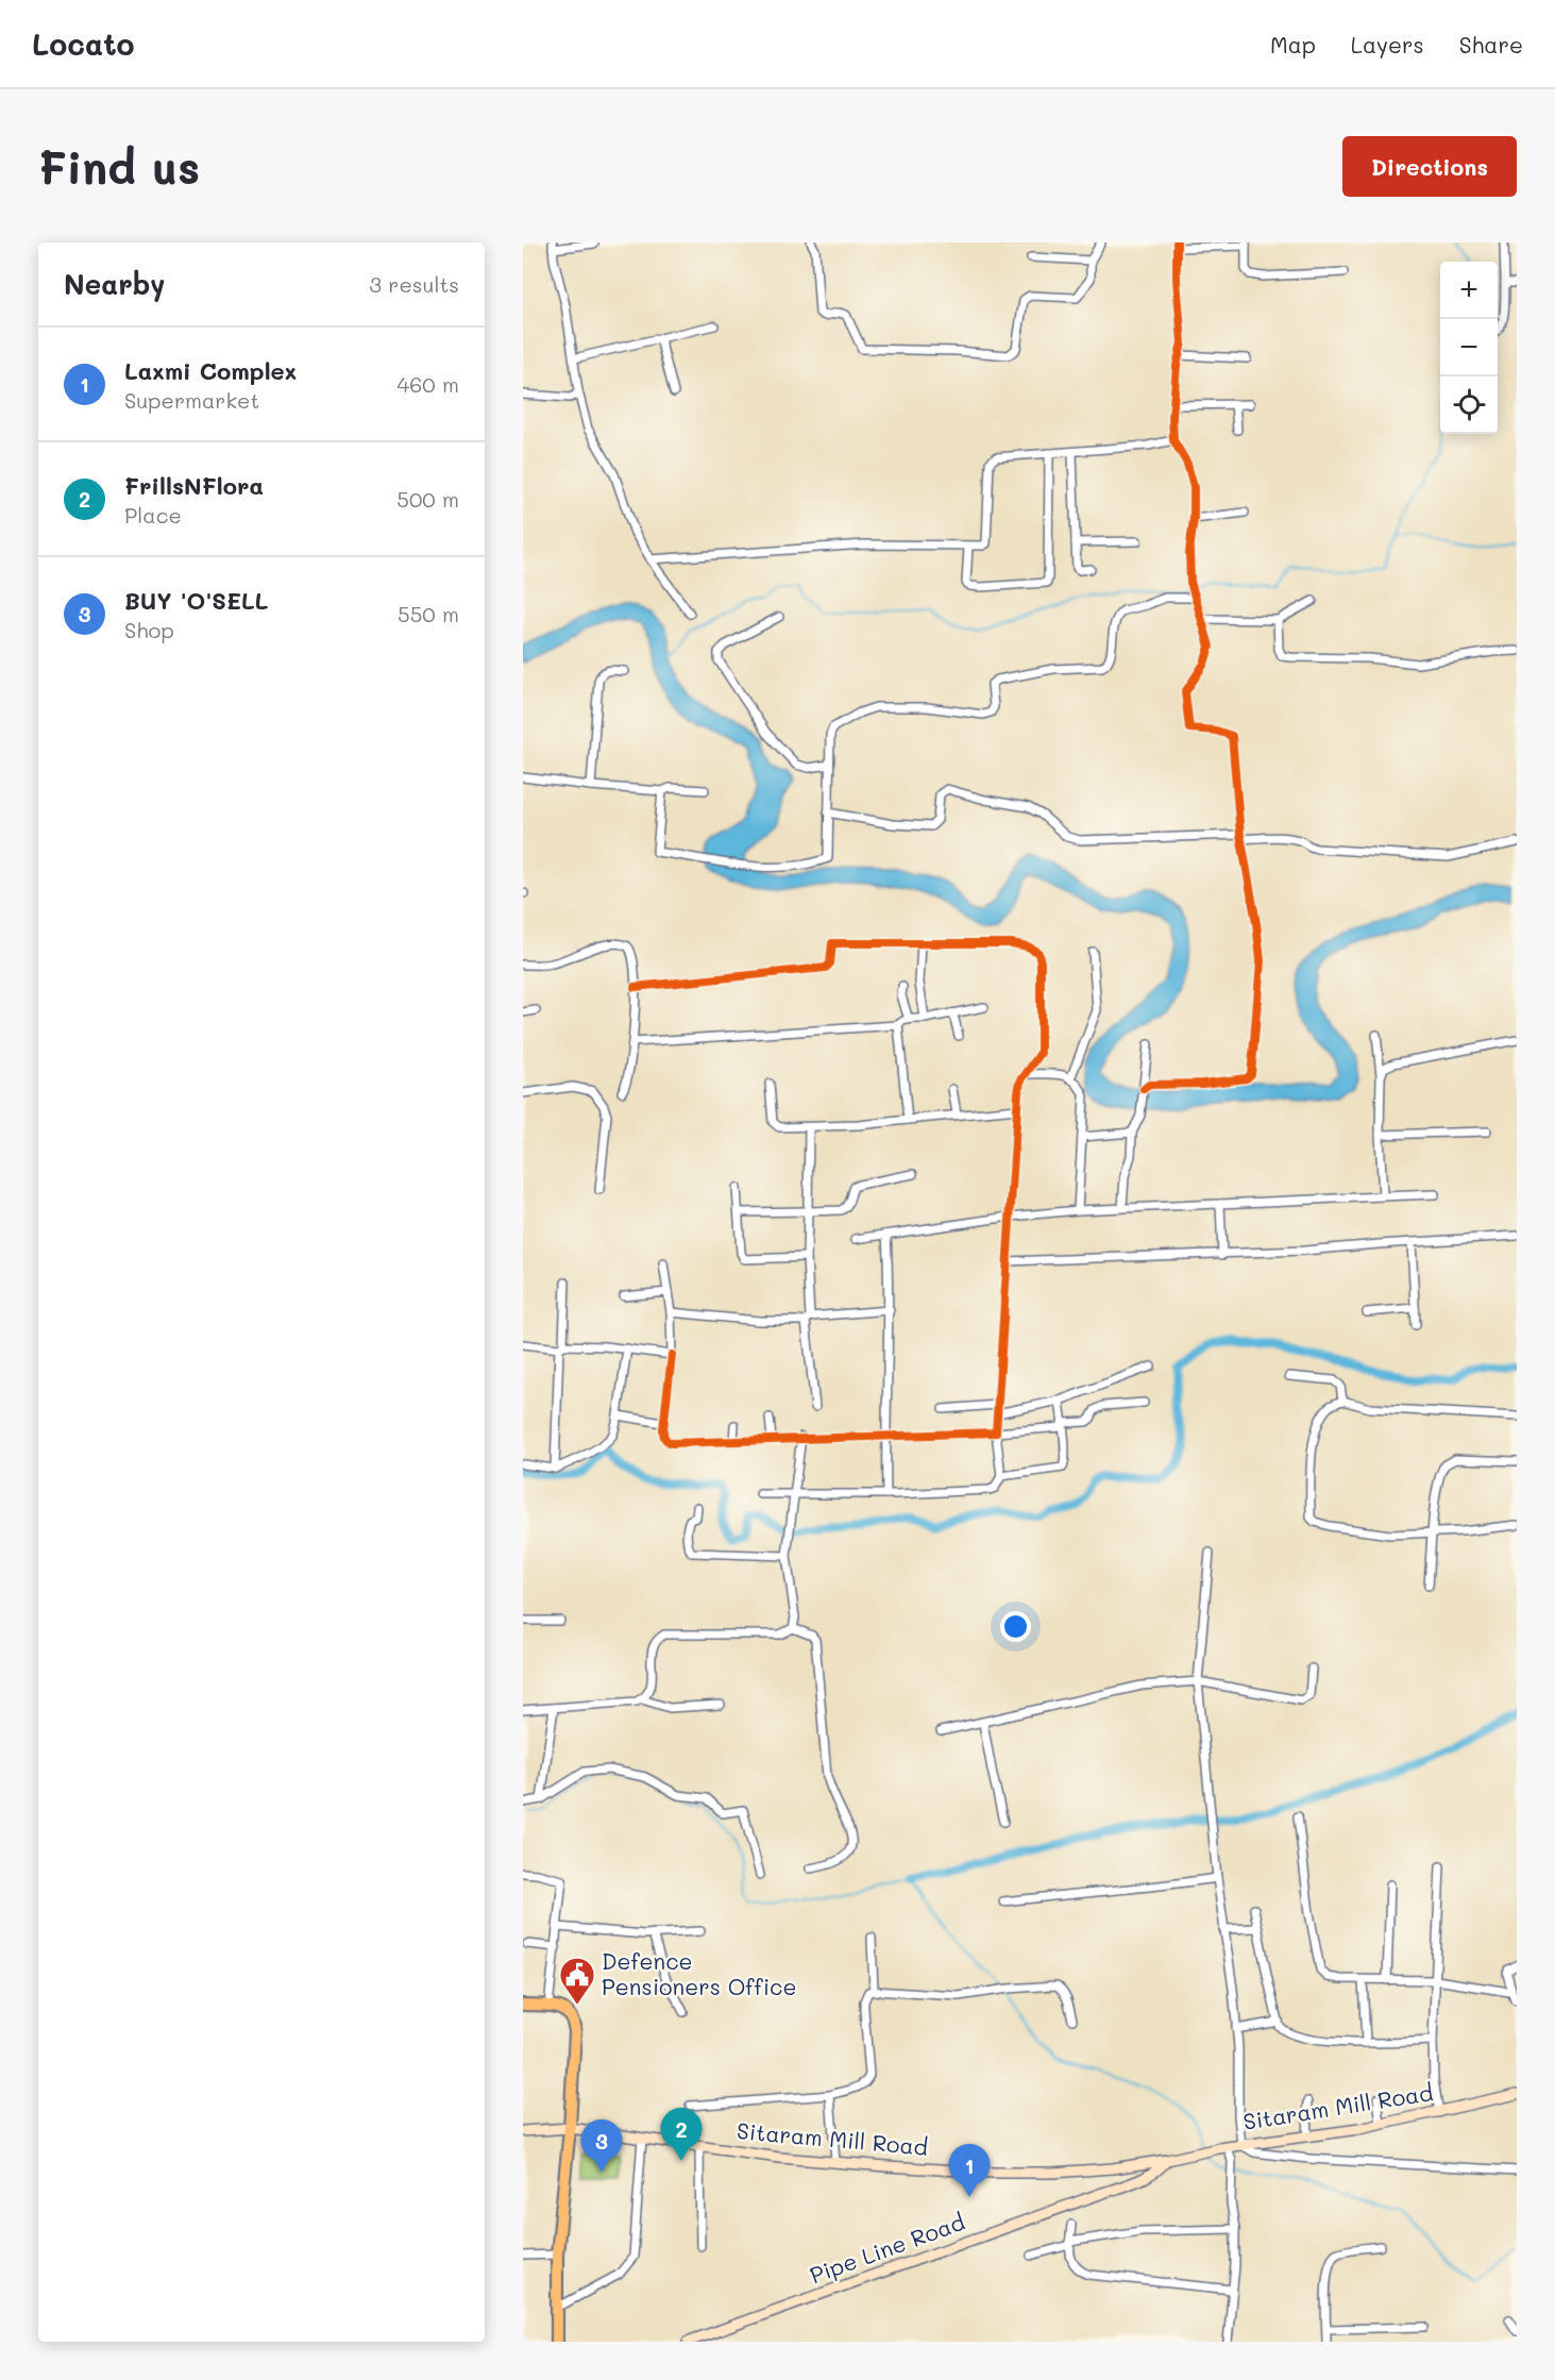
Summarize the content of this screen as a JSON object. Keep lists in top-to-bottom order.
{
  "streets": {
    "main road": ["Sitaram Mill Road", "Pipe Line Road"]
  },
  "crossings": [
    ["Sitaram Mill Road", "Pipe Line Road"]
  ],
  "places": {
    "public building": ["Defence Pensioners Office"]
  },
  "page": {
    "header": "Locato",
    "nav": ["Map", "Layers", "Share"],
    "buttons": "Directions",
    "title": "Find us",
    "heading": ["Nearby", "3 results"],
    "map_buttons": ["+", "−"],
    "list": [
      {
        "mark": "1",
        "name": "Laxmi Complex",
        "note": "Supermarket",
        "value": "460 m"
      },
      {
        "mark": "2",
        "name": "FrillsNFlora",
        "note": "Place",
        "value": "500 m"
      },
      {
        "mark": "3",
        "name": "BUY 'O'SELL",
        "note": "Shop",
        "value": "550 m"
      }
    ],
    "pins": ["2", "3", "1"]
  }
}
